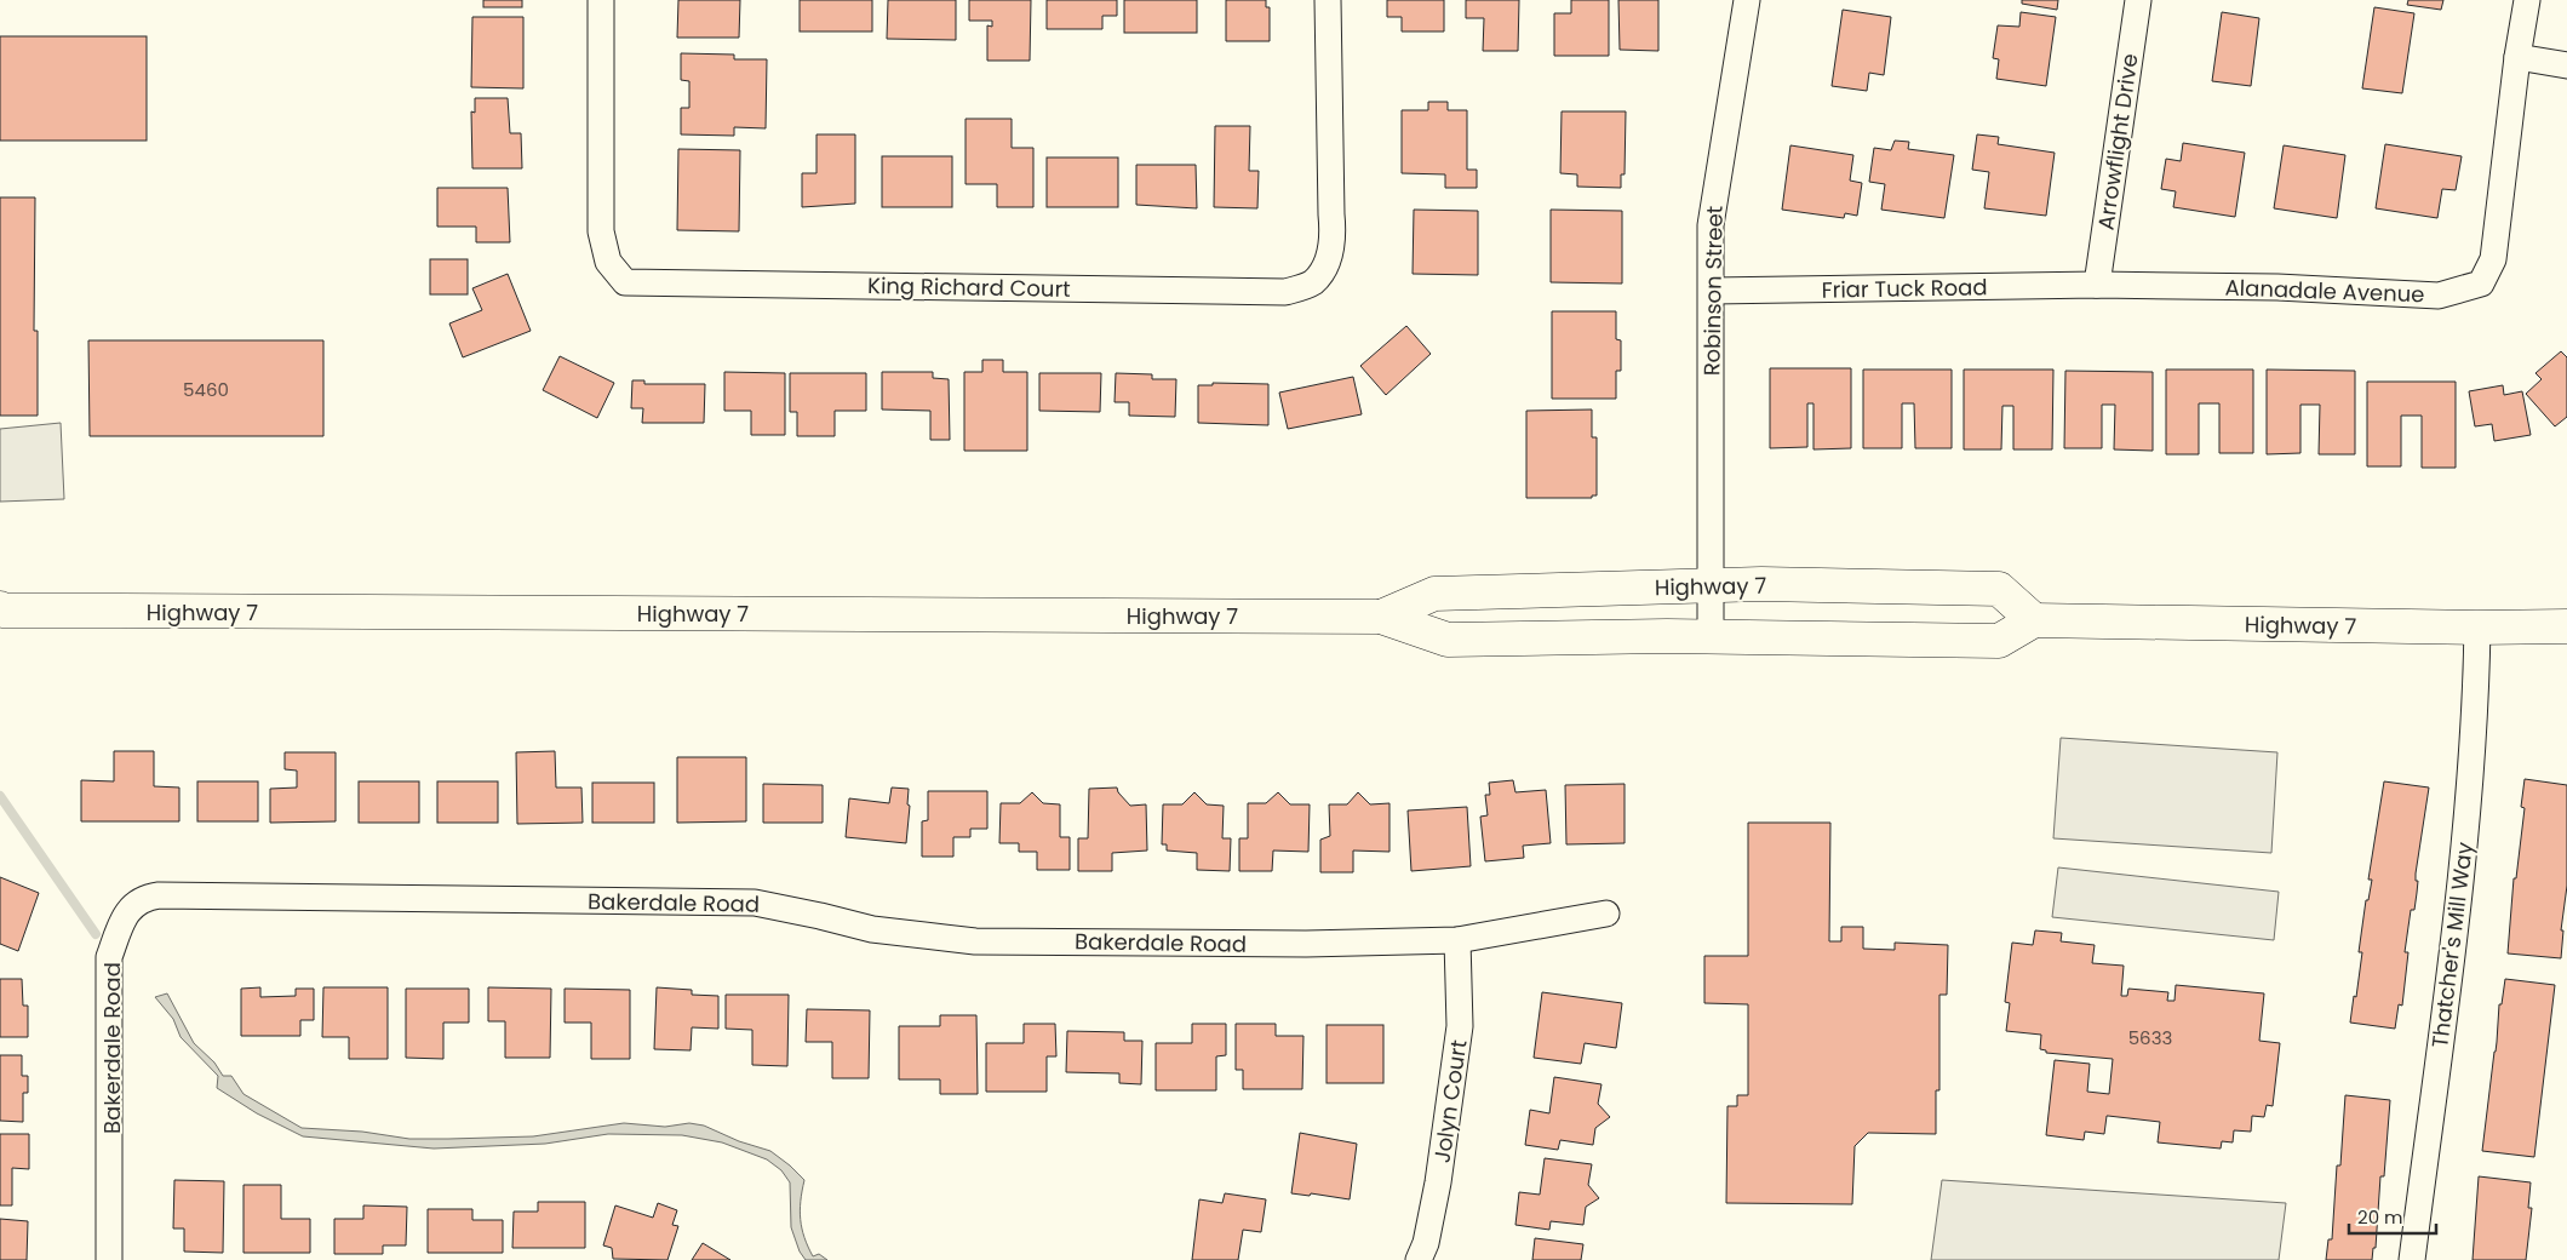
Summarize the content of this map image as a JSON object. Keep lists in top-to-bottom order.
{
  "streets": {
    "main road": ["Highway 7"],
    "street": [
      "Arrowflight Drive",
      "King Richard Court",
      "Friar Tuck Road",
      "Robinson Street",
      "Alanadale Avenue",
      "Bakerdale Road",
      "Thatcher's Mill Way",
      "Jolyn Court"
    ]
  },
  "crossings": [
    ["Arrowflight Drive", "Friar Tuck Road"],
    ["Arrowflight Drive", "Alanadale Avenue"],
    ["Friar Tuck Road", "Robinson Street"],
    ["Friar Tuck Road", "Alanadale Avenue"],
    ["Robinson Street", "Highway 7"],
    ["Highway 7", "Thatcher's Mill Way"],
    ["Bakerdale Road", "Jolyn Court"]
  ],
  "house_numbers": ["5460", "5633"],
  "scale_bar": "20 m"
}
